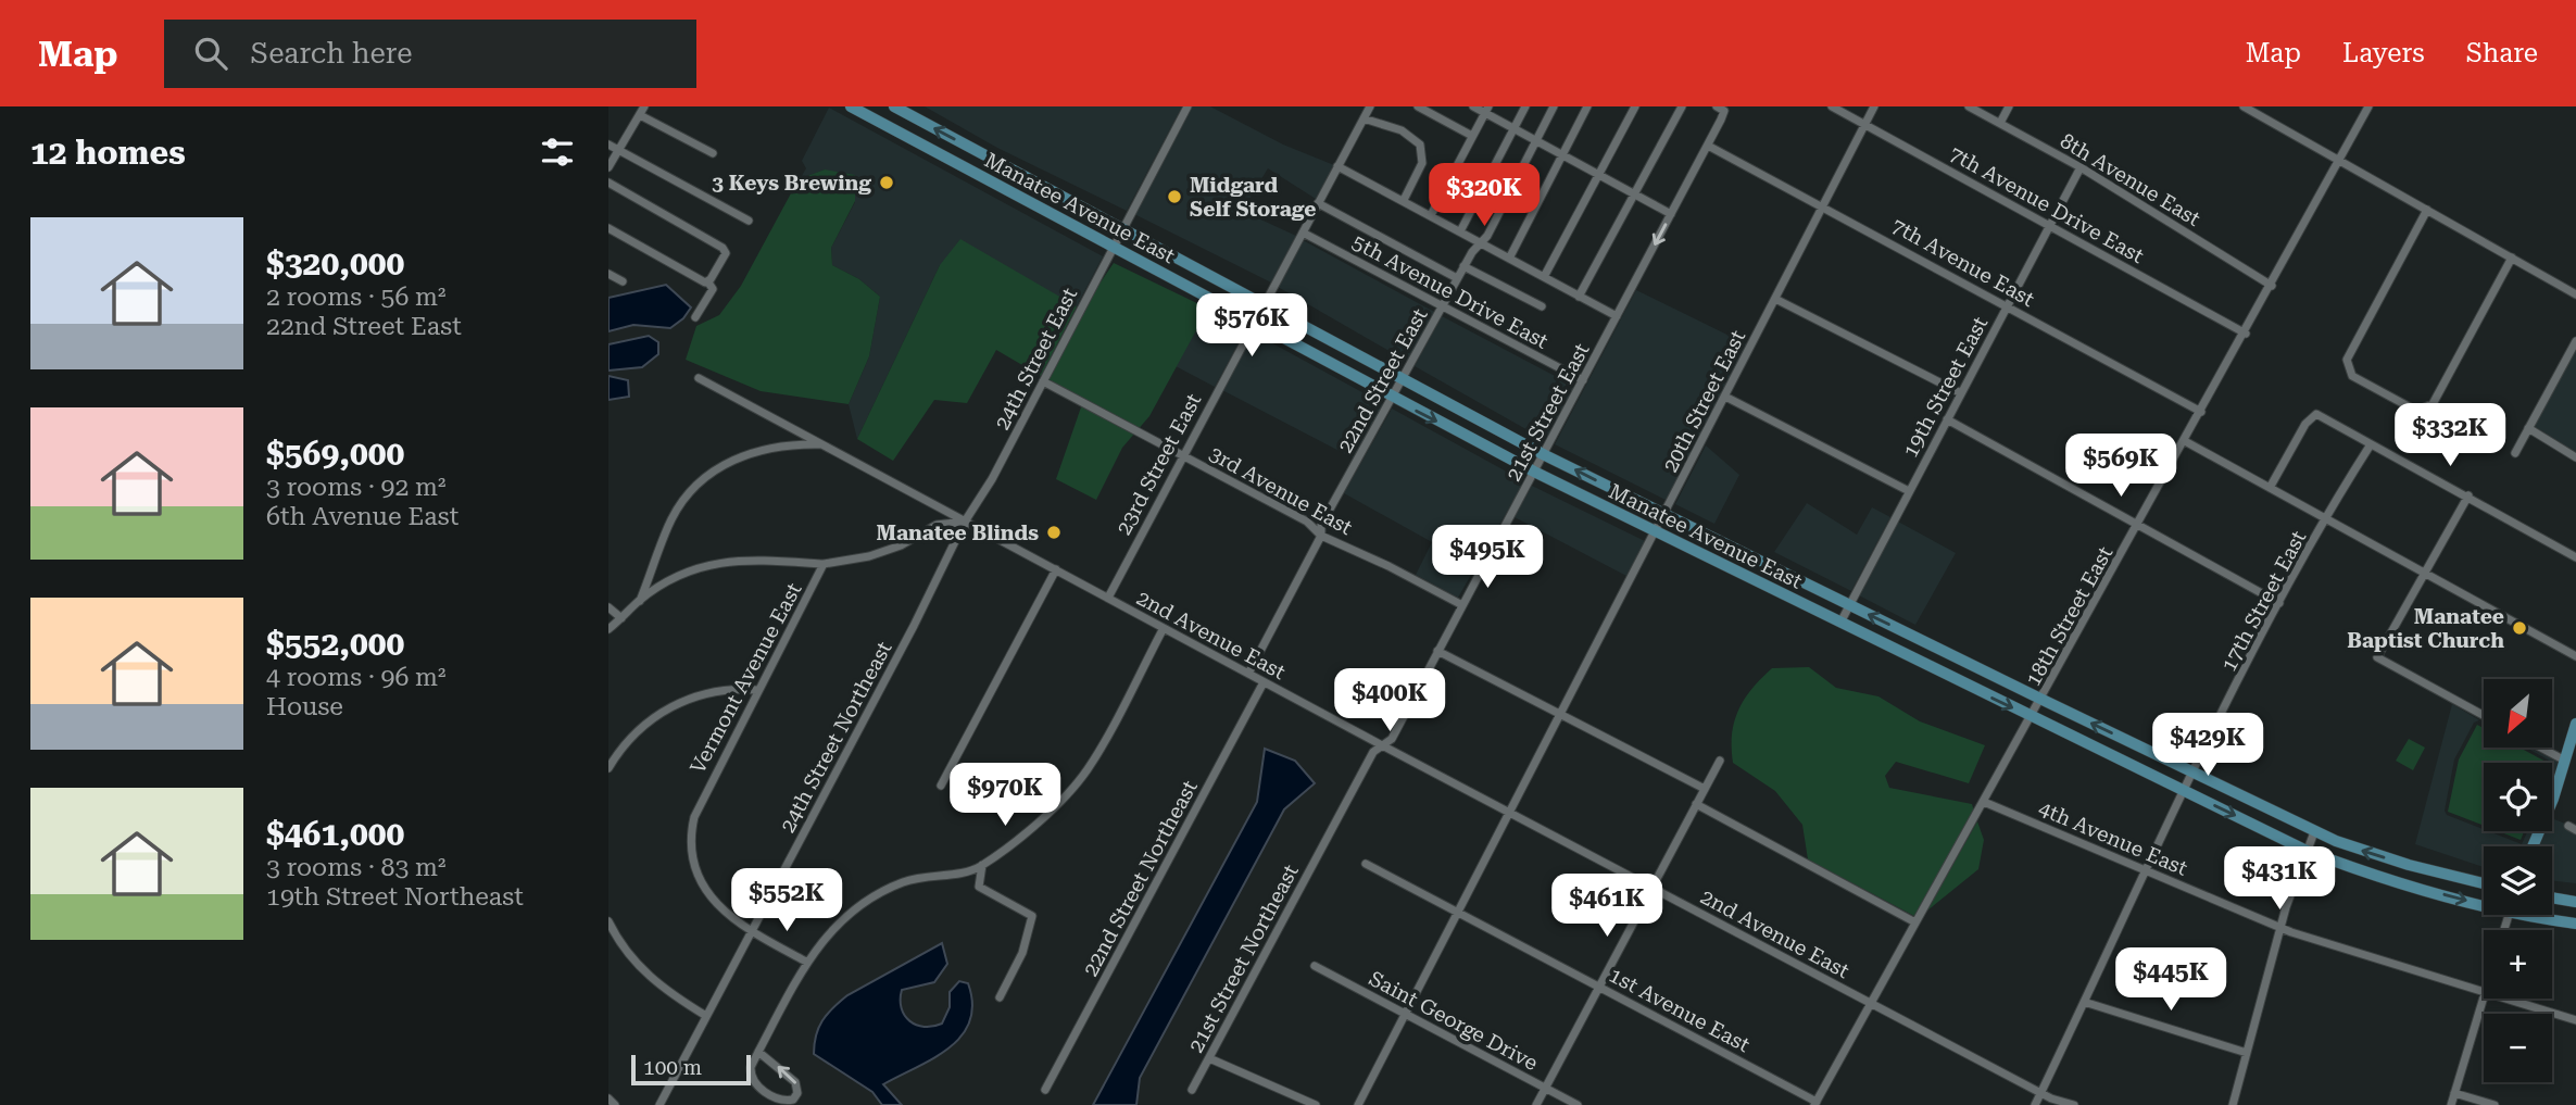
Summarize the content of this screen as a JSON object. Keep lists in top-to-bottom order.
{
  "streets": {
    "main road": ["Manatee Avenue East"],
    "street": [
      "8th Avenue East",
      "7th Avenue Drive East",
      "7th Avenue East",
      "5th Avenue Drive East",
      "24th Street East",
      "22nd Street East",
      "19th Street East",
      "20th Street East",
      "21st Street East",
      "23rd Street East",
      "3rd Avenue East",
      "17th Street East",
      "18th Street East",
      "2nd Avenue East",
      "Vermont Avenue East",
      "24th Street Northeast",
      "4th Avenue East",
      "22nd Street Northeast",
      "21st Street Northeast",
      "1st Avenue East",
      "Saint George Drive"
    ]
  },
  "crossings": [
    ["8th Avenue East", "19th Street East"],
    ["8th Avenue East", "18th Street East"],
    ["7th Avenue Drive East", "19th Street East"],
    ["7th Avenue Drive East", "20th Street East"],
    ["7th Avenue Drive East", "18th Street East"],
    ["Manatee Avenue East", "24th Street East"],
    ["Manatee Avenue East", "22nd Street East"],
    ["Manatee Avenue East", "19th Street East"],
    ["Manatee Avenue East", "20th Street East"],
    ["Manatee Avenue East", "21st Street East"],
    ["Manatee Avenue East", "23rd Street East"],
    ["Manatee Avenue East", "17th Street East"],
    ["Manatee Avenue East", "18th Street East"],
    ["7th Avenue East", "19th Street East"],
    ["7th Avenue East", "20th Street East"],
    ["7th Avenue East", "21st Street East"],
    ["7th Avenue East", "18th Street East"],
    ["5th Avenue Drive East", "22nd Street East"],
    ["5th Avenue Drive East", "21st Street East"],
    ["5th Avenue Drive East", "23rd Street East"],
    ["24th Street East", "3rd Avenue East"],
    ["24th Street East", "2nd Avenue East"],
    ["24th Street East", "24th Street Northeast"],
    ["22nd Street East", "3rd Avenue East"],
    ["22nd Street East", "2nd Avenue East"],
    ["20th Street East", "2nd Avenue East"],
    ["20th Street East", "1st Avenue East"],
    ["20th Street East", "Saint George Drive"],
    ["21st Street East", "3rd Avenue East"],
    ["21st Street East", "2nd Avenue East"],
    ["21st Street East", "21st Street Northeast"],
    ["23rd Street East", "3rd Avenue East"],
    ["23rd Street East", "2nd Avenue East"],
    ["17th Street East", "2nd Avenue East"],
    ["17th Street East", "4th Avenue East"],
    ["18th Street East", "2nd Avenue East"],
    ["18th Street East", "4th Avenue East"],
    ["18th Street East", "1st Avenue East"],
    ["2nd Avenue East", "22nd Street Northeast"],
    ["Vermont Avenue East", "24th Street Northeast"]
  ],
  "places": [
    "3 Keys Brewing",
    "Midgard Self Storage",
    "Manatee Blinds",
    "Manatee Baptist Church"
  ],
  "scale_bar": "100 m",
  "north": "bottom left",
  "page": {
    "header": "Map",
    "search": "Search here",
    "nav": ["Map", "Layers", "Share"],
    "heading": "12 homes",
    "price": [
      "$320K",
      "$576K",
      "$332K",
      "$569K",
      "$495K",
      "$400K",
      "$429K",
      "$970K",
      "$431K",
      "$552K",
      "$461K",
      "$445K"
    ],
    "list": [
      {
        "name": "$320,000",
        "note": "2 rooms · 56 m² · 22nd Street East"
      },
      {
        "name": "$569,000",
        "note": "3 rooms · 92 m² · 6th Avenue East"
      },
      {
        "name": "$552,000",
        "note": "4 rooms · 96 m² · House"
      },
      {
        "name": "$461,000",
        "note": "3 rooms · 83 m² · 19th Street Northeast"
      }
    ],
    "map_buttons": ["+", "−"],
    "scale": "100 m"
  }
}
